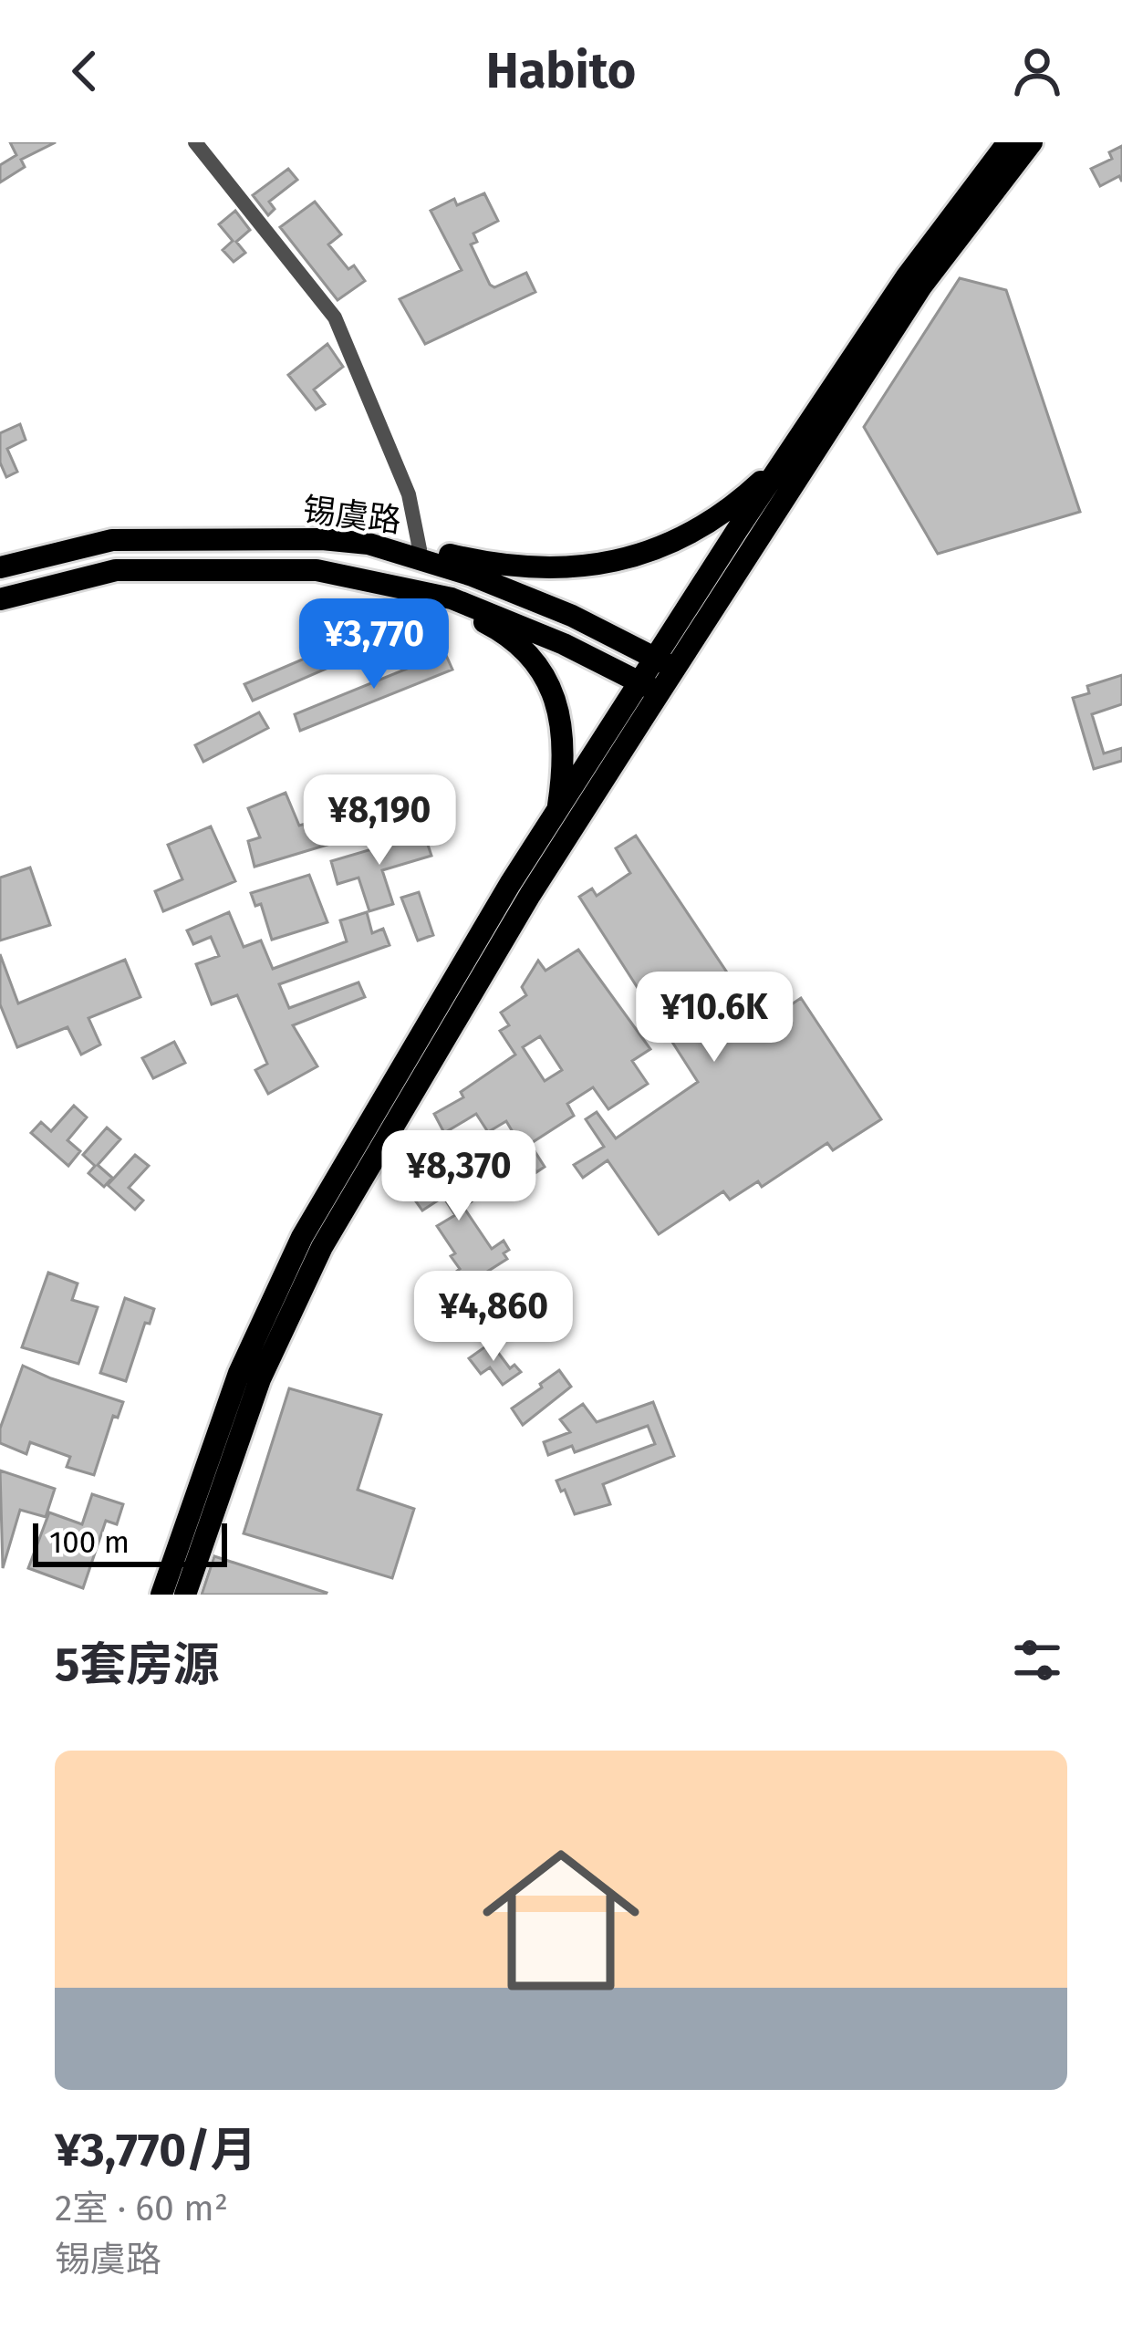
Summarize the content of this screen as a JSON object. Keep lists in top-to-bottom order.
{
  "streets": {
    "main road": ["锡虞路"]
  },
  "scale_bar": "100 m",
  "page": {
    "header": "Habito",
    "price": [
      "¥3,770",
      "¥8,190",
      "¥10.6K",
      "¥8,370",
      "¥4,860"
    ],
    "scale": "100 m",
    "heading": "5套房源",
    "list": [
      {
        "name": "¥3,770/月",
        "note": "2室 · 60 m² · 锡虞路"
      }
    ]
  }
}
